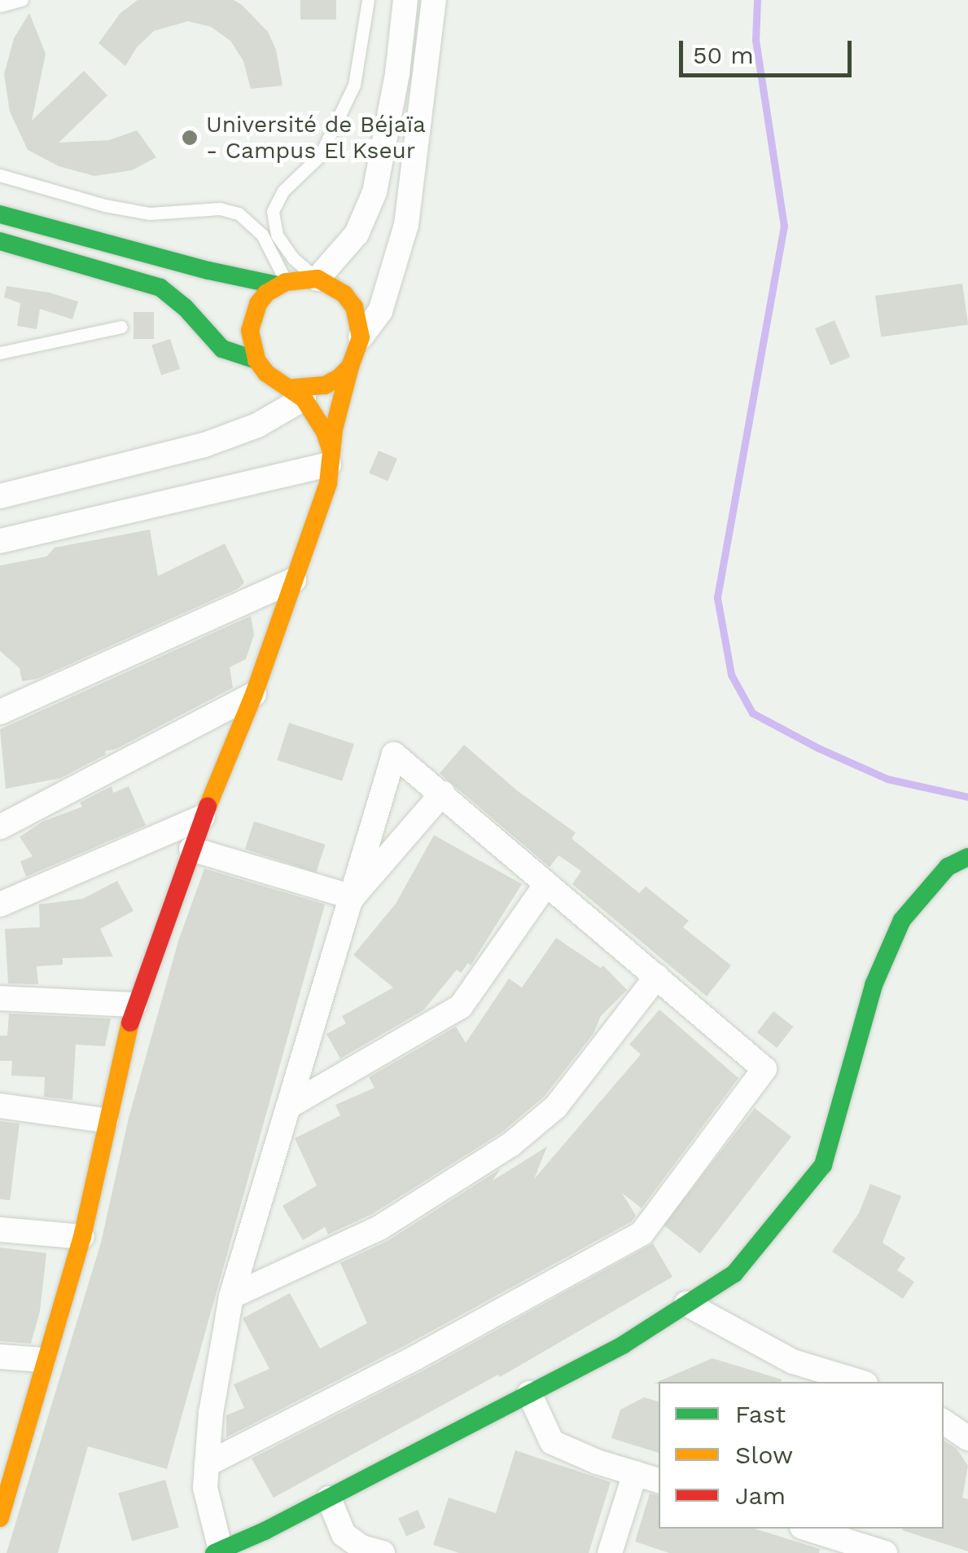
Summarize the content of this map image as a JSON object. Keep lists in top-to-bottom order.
{
  "places": ["Université de Béjaïa - Campus El Kseur"],
  "legend": ["Fast", "Slow", "Jam"],
  "scale_bar": "50 m"
}
